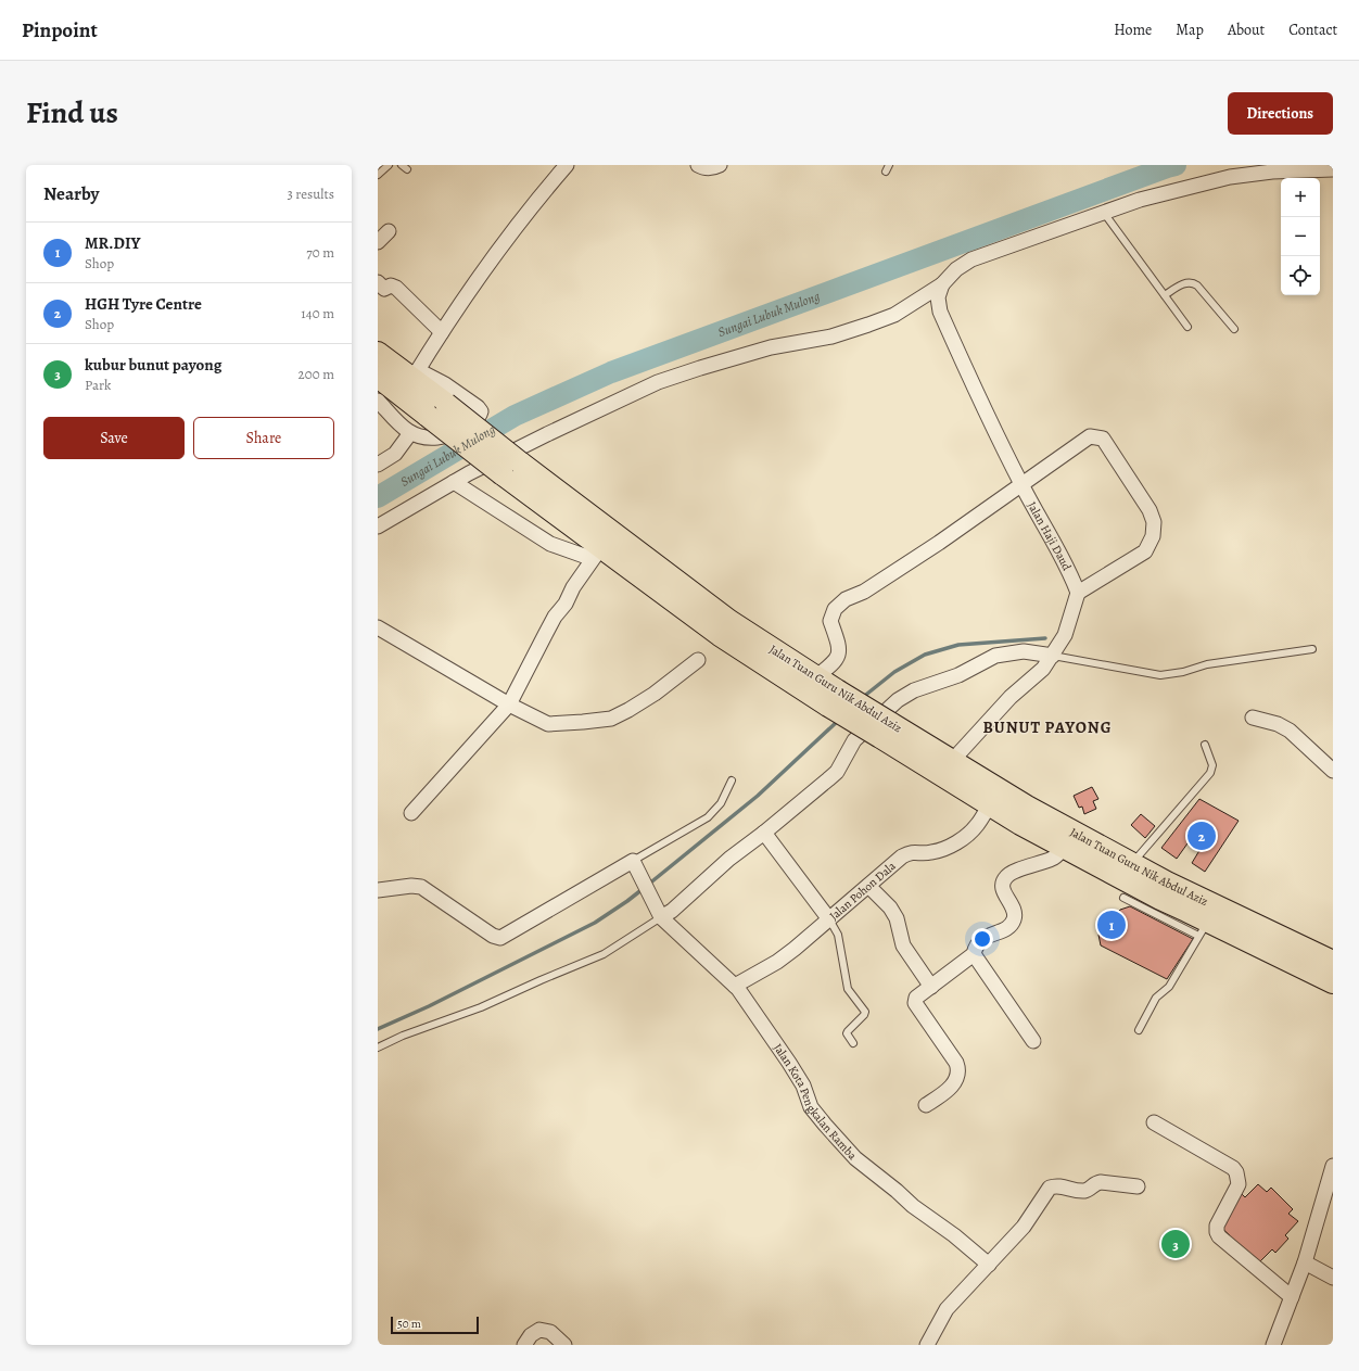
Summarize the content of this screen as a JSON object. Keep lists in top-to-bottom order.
{
  "streets": {
    "main road": ["Jalan Tuan Guru Nik Abdul Aziz"],
    "street": ["Jalan Haji Daud", "Jalan Pohon Dala", "Jalan Kota Pengkalan Ramba"]
  },
  "crossings": [
    ["Jalan Tuan Guru Nik Abdul Aziz", "Jalan Pohon Dala"],
    ["Jalan Pohon Dala", "Jalan Kota Pengkalan Ramba"]
  ],
  "districts": ["BUNUT PAYONG"],
  "water": ["Sungai Lubuk Mulong"],
  "scale_bar": "50 m",
  "page": {
    "header": "Pinpoint",
    "nav": [
      "Home",
      "Map",
      "About",
      "Contact"
    ],
    "title": "Find us",
    "buttons": [
      "Directions",
      ["Save", "Share"]
    ],
    "heading": ["Nearby", "3 results"],
    "map_buttons": ["+", "−"],
    "list": [
      {
        "mark": "1",
        "name": "MR.DIY",
        "note": "Shop",
        "value": "70 m"
      },
      {
        "mark": "2",
        "name": "HGH Tyre Centre",
        "note": "Shop",
        "value": "140 m"
      },
      {
        "mark": "3",
        "name": "kubur bunut payong",
        "note": "Park",
        "value": "200 m"
      }
    ],
    "pins": ["2", "1", "3"],
    "scale": "50 m"
  }
}
